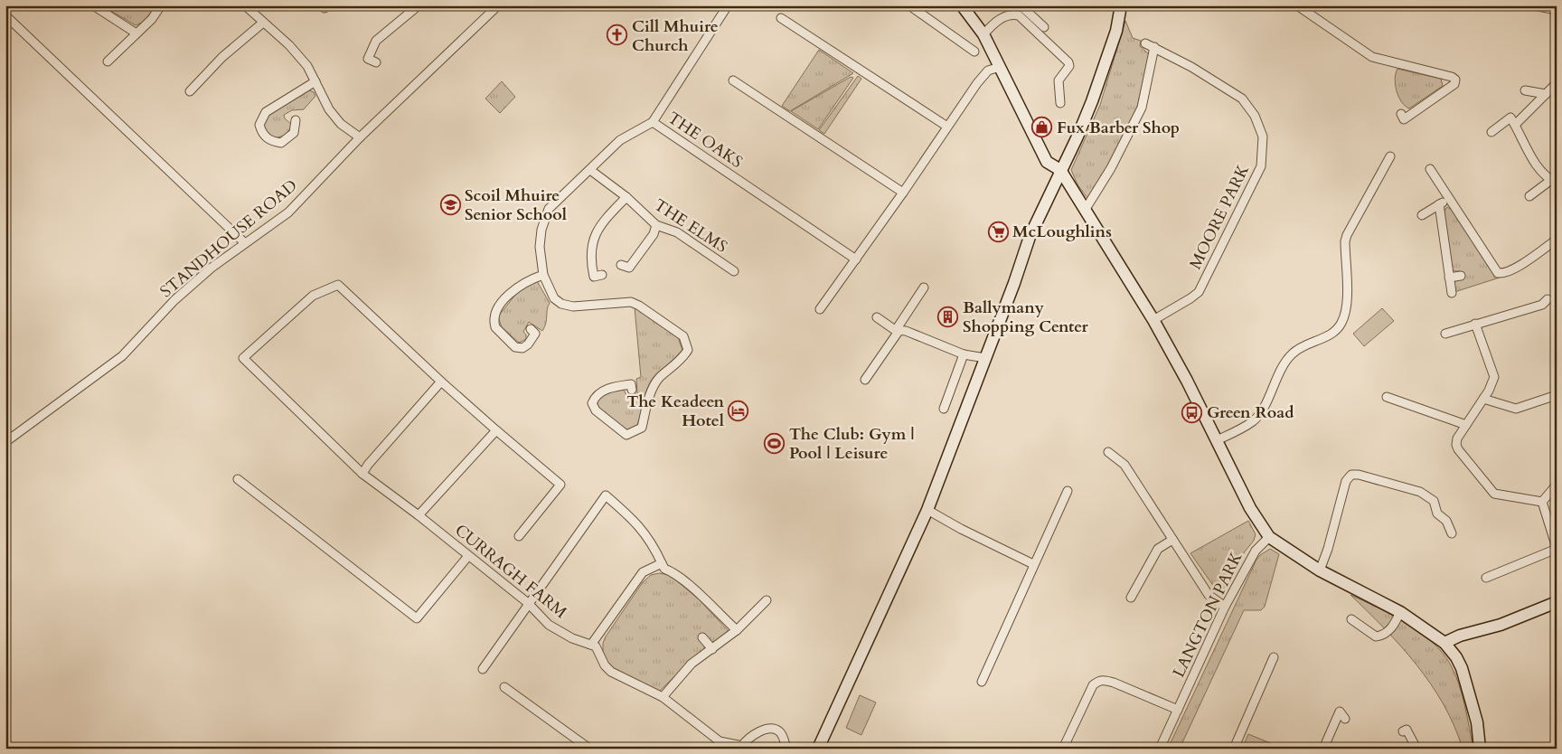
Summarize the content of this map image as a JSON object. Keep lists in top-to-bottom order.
{
  "streets": {
    "street": [
      "THE OAKS",
      "MOORE PARK",
      "THE ELMS",
      "STANDHOUSE ROAD",
      "CURRAGH FARM",
      "LANGTON PARK"
    ]
  },
  "places": {
    "church": ["Cill Mhuire Church"],
    "shop": ["Fux Barber Shop"],
    "school or university": ["Scoil Mhuire Senior School"],
    "supermarket": ["McLoughlins"],
    "building": ["Ballymany Shopping Center"],
    "hotel": ["The Keadeen Hotel"],
    "bus stop": ["Green Road"],
    "sports": ["The Club: Gym | Pool | Leisure"]
  }
}
